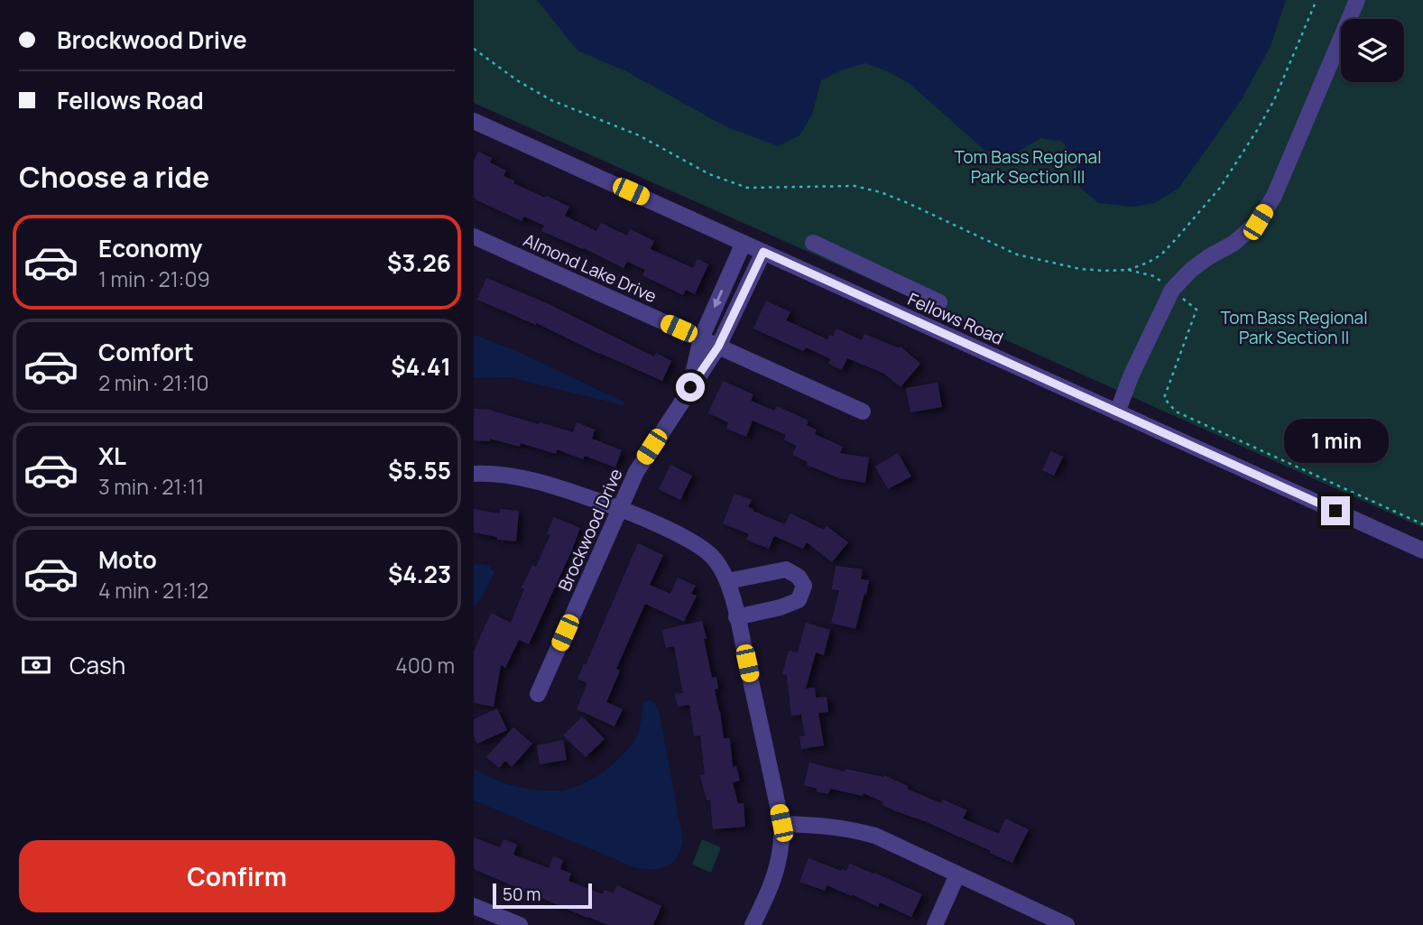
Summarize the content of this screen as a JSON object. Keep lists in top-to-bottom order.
{
  "streets": {
    "street": ["Almond Lake Drive", "Fellows Road", "Brockwood Drive"]
  },
  "crossings": [
    ["Almond Lake Drive", "Brockwood Drive"],
    ["Fellows Road", "Brockwood Drive"]
  ],
  "parks": ["Tom Bass Regional Park Section III", "Tom Bass Regional Park Section II"],
  "scale_bar": "50 m",
  "page": {
    "banner": ["Brockwood Drive", "Fellows Road"],
    "heading": "Choose a ride",
    "list": [
      {
        "name": "Economy",
        "note": "1 min · 21:09",
        "value": "$3.26"
      },
      {
        "name": "Comfort",
        "note": "2 min · 21:10",
        "value": "$4.41"
      },
      {
        "name": "XL",
        "note": "3 min · 21:11",
        "value": "$5.55"
      },
      {
        "name": "Moto",
        "note": "4 min · 21:12",
        "value": "$4.23"
      }
    ],
    "bubble": "1 min",
    "pay": ["Cash", "400 m"],
    "buttons": "Confirm",
    "scale": "50 m"
  }
}
